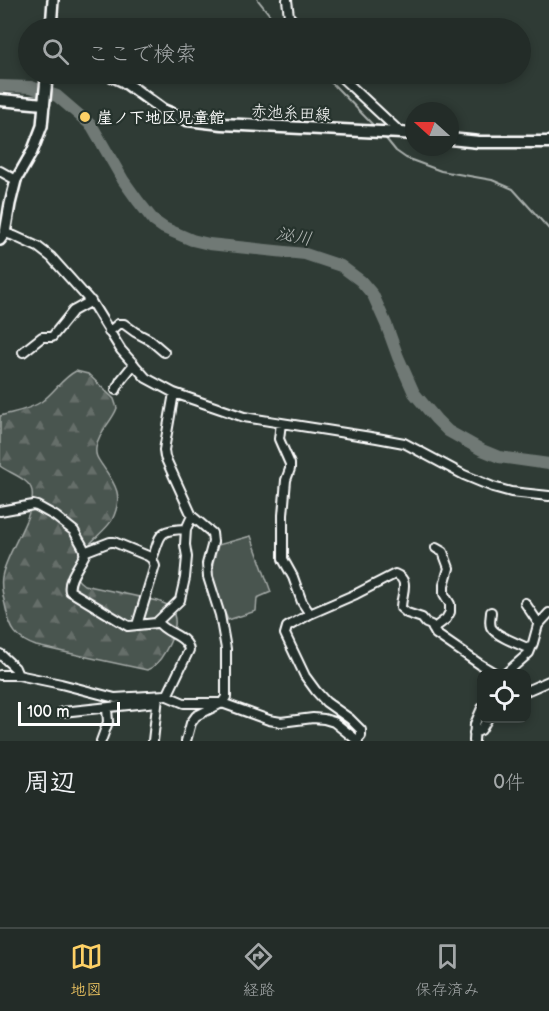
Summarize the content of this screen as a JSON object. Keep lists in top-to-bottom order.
{
  "streets": {
    "main road": ["赤池糸田線"]
  },
  "water": ["泌川"],
  "places": ["崖ノ下地区児童館"],
  "scale_bar": "100 m",
  "north": "left",
  "page": {
    "search": "ここで検索",
    "scale": "100 m",
    "heading": ["周辺", "0件"],
    "nav": ["地図", "経路", "保存済み"]
  }
}
